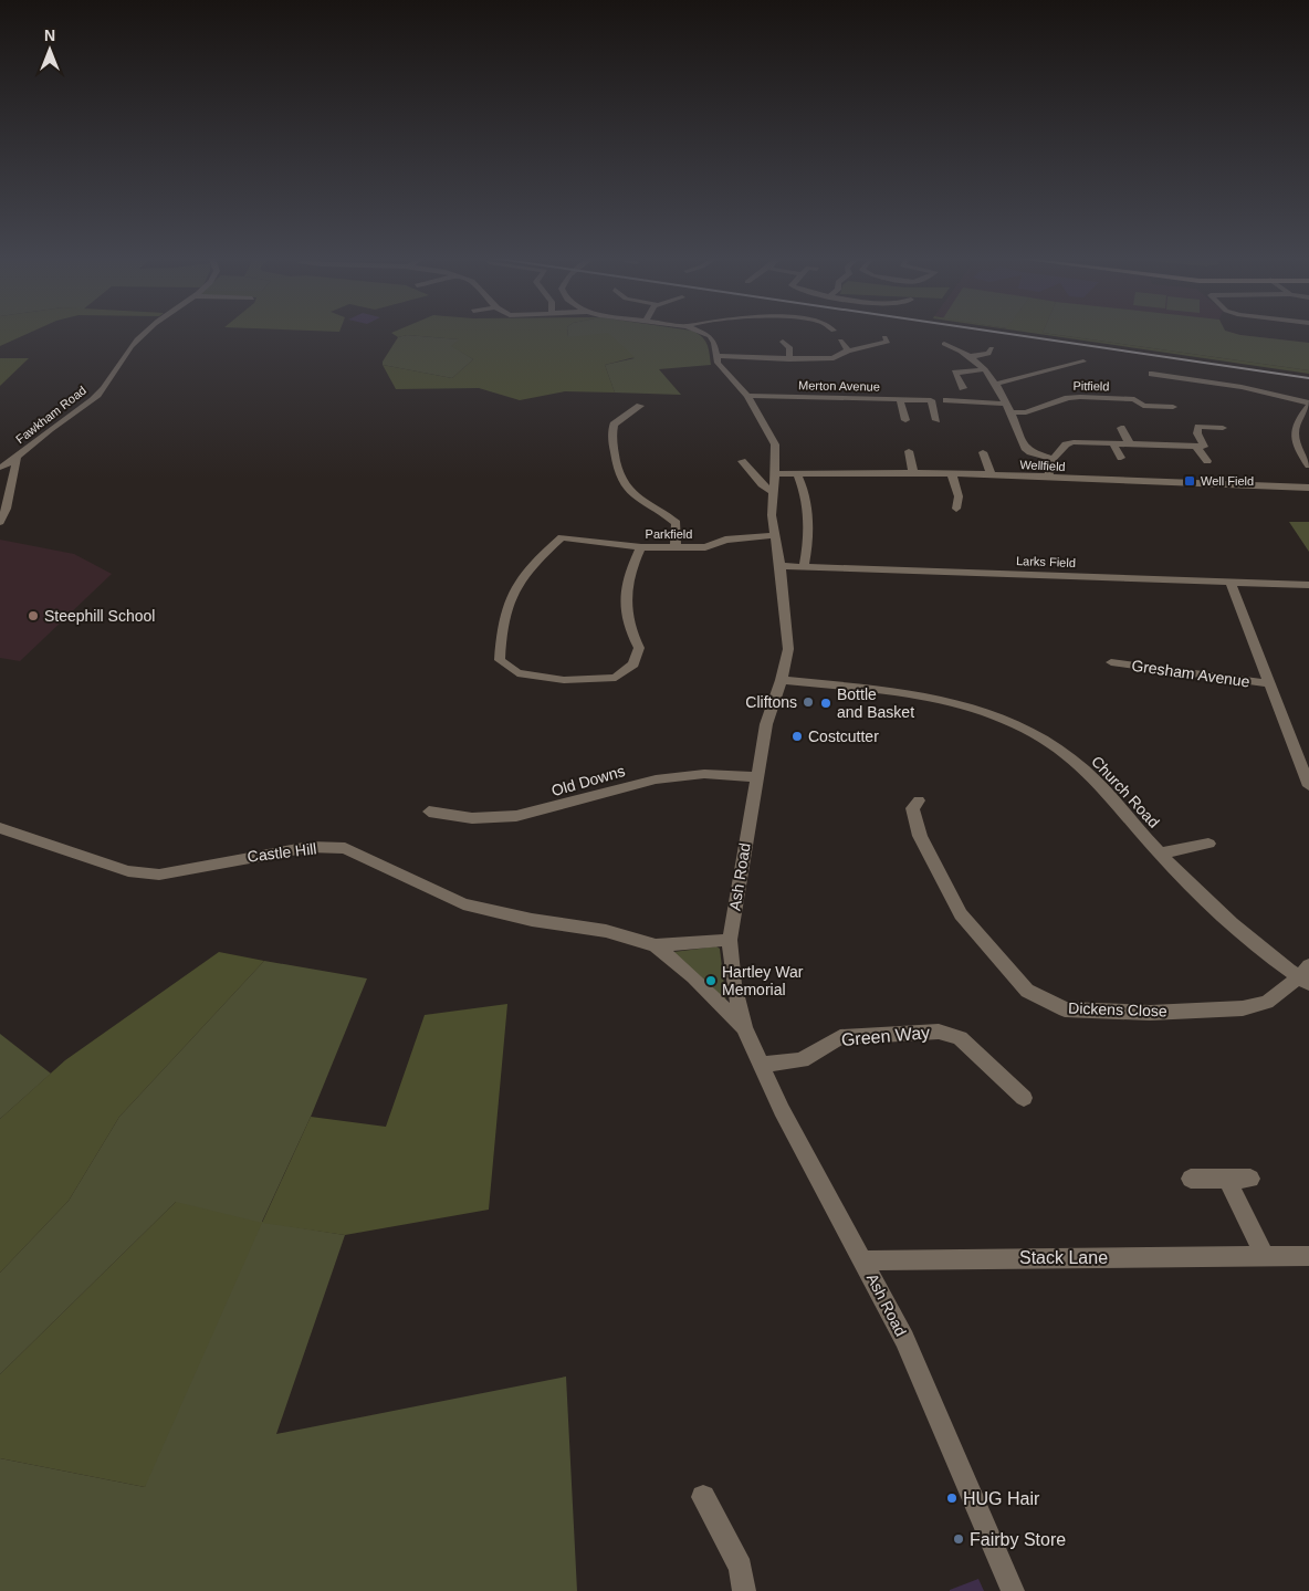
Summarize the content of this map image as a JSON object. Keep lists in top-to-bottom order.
{
  "streets": {
    "street": [
      "Merton Avenue",
      "Pitfield",
      "Fawkham Road",
      "Wellfield",
      "Parkfield",
      "Larks Field",
      "Gresham Avenue",
      "Old Downs",
      "Church Road",
      "Castle Hill",
      "Ash Road",
      "Dickens Close",
      "Green Way",
      "Stack Lane"
    ]
  },
  "crossings": [
    ["Merton Avenue", "Ash Road"],
    ["Wellfield", "Ash Road"],
    ["Parkfield", "Ash Road"],
    ["Larks Field", "Gresham Avenue"],
    ["Larks Field", "Ash Road"],
    ["Old Downs", "Ash Road"],
    ["Church Road", "Ash Road"],
    ["Church Road", "Dickens Close"],
    ["Castle Hill", "Ash Road"],
    ["Ash Road", "Green Way"],
    ["Ash Road", "Stack Lane"]
  ],
  "places": {
    "transit": ["Well Field"],
    "other": [
      "Steephill School",
      "Cliftons",
      "Bottle and Basket",
      "Costcutter",
      "Hartley War Memorial",
      "HUG Hair",
      "Fairby Store"
    ]
  },
  "north": "top"
}
